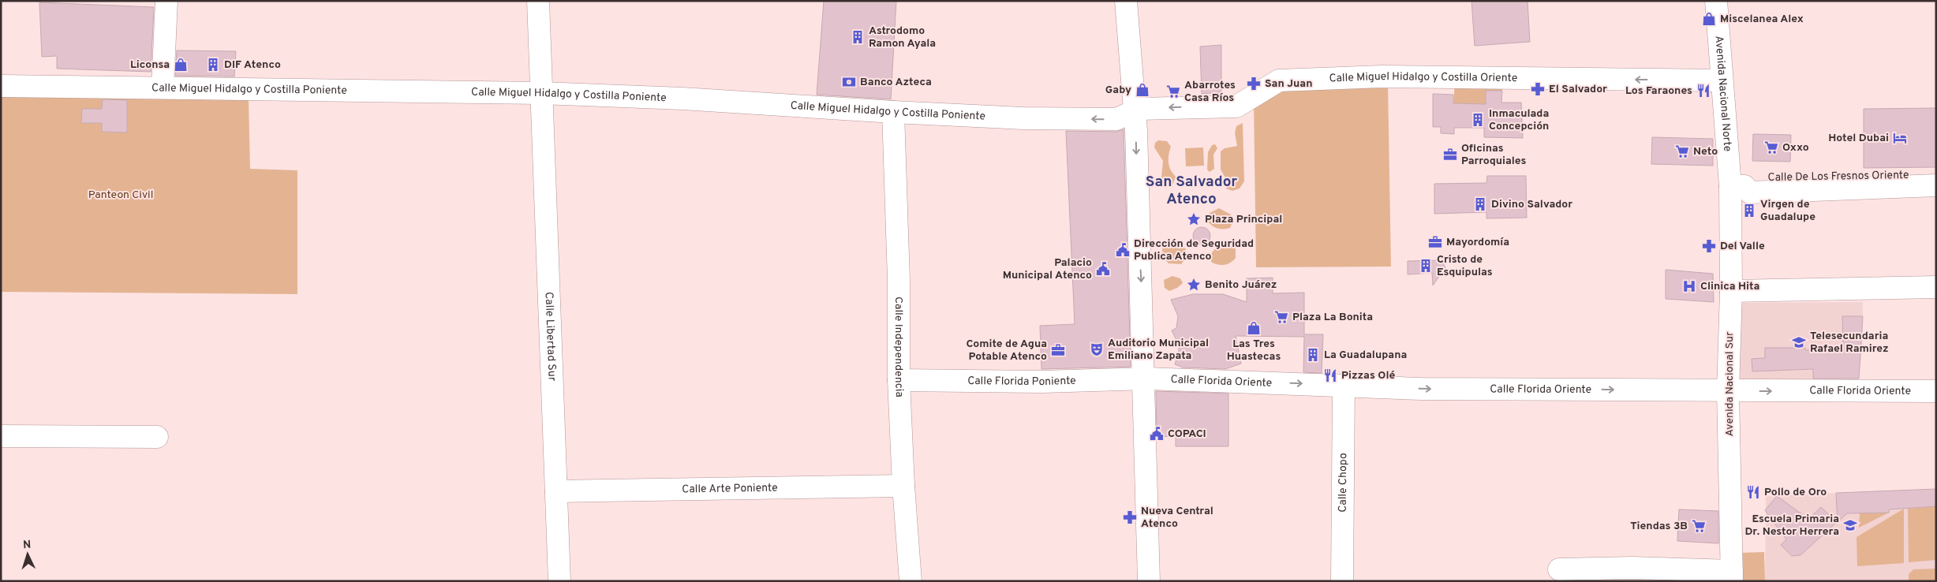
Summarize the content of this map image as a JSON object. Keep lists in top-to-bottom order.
{
  "streets": {
    "street": [
      "Calle Miguel Hidalgo y Costilla Oriente",
      "Calle Miguel Hidalgo y Costilla Poniente",
      "Avenida Nacional Norte",
      "Calle De Los Fresnos Oriente",
      "Calle Libertad Sur",
      "Calle Independencia",
      "Calle Florida Poniente",
      "Calle Florida Oriente",
      "Avenida Nacional Sur",
      "Calle Chopo",
      "Calle Arte Poniente"
    ]
  },
  "crossings": [
    ["Calle Miguel Hidalgo y Costilla Oriente", "Calle Miguel Hidalgo y Costilla Poniente"],
    ["Calle Miguel Hidalgo y Costilla Oriente", "Avenida Nacional Norte"],
    ["Calle Miguel Hidalgo y Costilla Poniente", "Calle Libertad Sur"],
    ["Calle Miguel Hidalgo y Costilla Poniente", "Calle Independencia"],
    ["Avenida Nacional Norte", "Calle De Los Fresnos Oriente"],
    ["Avenida Nacional Norte", "Avenida Nacional Sur"],
    ["Calle De Los Fresnos Oriente", "Avenida Nacional Sur"],
    ["Calle Libertad Sur", "Calle Arte Poniente"],
    ["Calle Independencia", "Calle Florida Poniente"],
    ["Calle Independencia", "Calle Arte Poniente"],
    ["Calle Florida Poniente", "Calle Florida Oriente"],
    ["Calle Florida Oriente", "Avenida Nacional Sur"],
    ["Calle Florida Oriente", "Calle Chopo"]
  ],
  "one_way": ["Calle Miguel Hidalgo y Costilla Oriente"],
  "districts": ["San Salvador Atenco"],
  "parks": ["Panteon Civil"],
  "places": {
    "shop": [
      "Miscelanea Alex",
      "Liconsa",
      "Gaby",
      "Las Tres Huastecas"
    ],
    "building": [
      "Astrodomo Ramon Ayala",
      "DIF Atenco",
      "Inmaculada Concepción",
      "Divino Salvador",
      "Virgen de Guadalupe",
      "Cristo de Esquipulas",
      "La Guadalupana"
    ],
    "bank": ["Banco Azteca"],
    "pharmacy": [
      "San Juan",
      "El Salvador",
      "Del Valle",
      "Nueva Central Atenco"
    ],
    "restaurant": ["Los Faraones", "Pizzas Olé", "Pollo de Oro"],
    "supermarket": [
      "Abarrotes Casa Ríos",
      "Oxxo",
      "Neto",
      "Plaza La Bonita",
      "Tiendas 3B"
    ],
    "hotel": ["Hotel Dubai"],
    "office": ["Oficinas Parroquiales", "Mayordomía", "Comite de Agua Potable Atenco"],
    "place": ["Plaza Principal", "Benito Juárez"],
    "public building": ["Dirección de Seguridad Publica Atenco", "Palacio Municipal Atenco", "COPACI"],
    "hospital": ["Clinica Hita"],
    "school or university": ["Telesecundaria Rafael Ramirez", "Escuela Primaria Dr. Nestor Herrera"],
    "theatre": ["Auditorio Municipal Emiliano Zapata"]
  },
  "north": "top"
}
